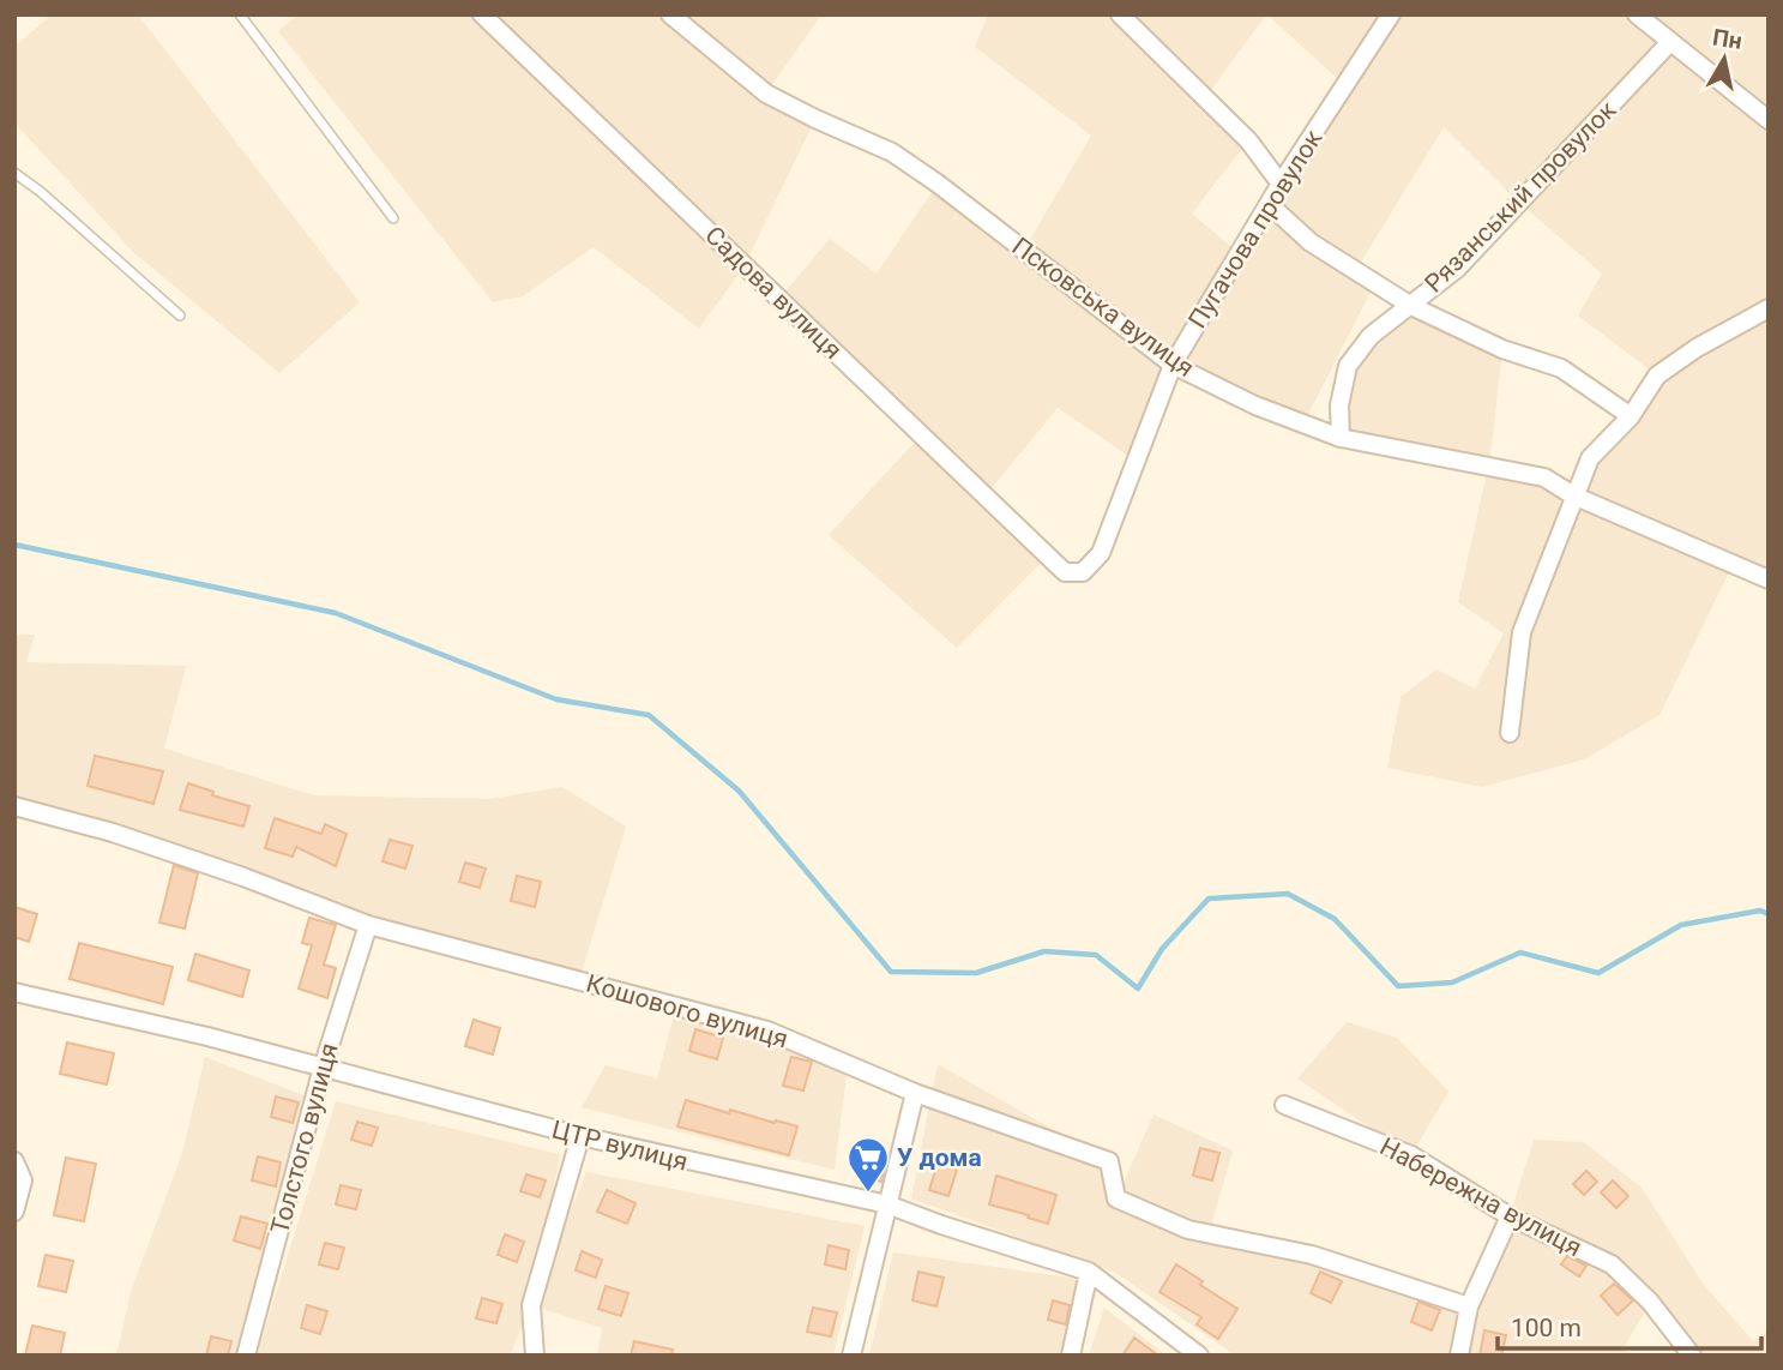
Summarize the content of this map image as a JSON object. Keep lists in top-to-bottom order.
{
  "streets": {
    "street": [
      "Рязанський провулок",
      "Пугачова провулок",
      "Садова вулиця",
      "Псковська вулиця",
      "Кошового вулиця",
      "Толстого вулиця",
      "ЦТР вулиця",
      "Набережна вулиця"
    ]
  },
  "crossings": [
    ["Рязанський провулок", "Псковська вулиця"],
    ["Пугачова провулок", "Садова вулиця"],
    ["Пугачова провулок", "Псковська вулиця"],
    ["Кошового вулиця", "Толстого вулиця"],
    ["Толстого вулиця", "ЦТР вулиця"]
  ],
  "places": {
    "supermarket": ["У дома"]
  },
  "scale_bar": "100 m",
  "north": "top"
}
